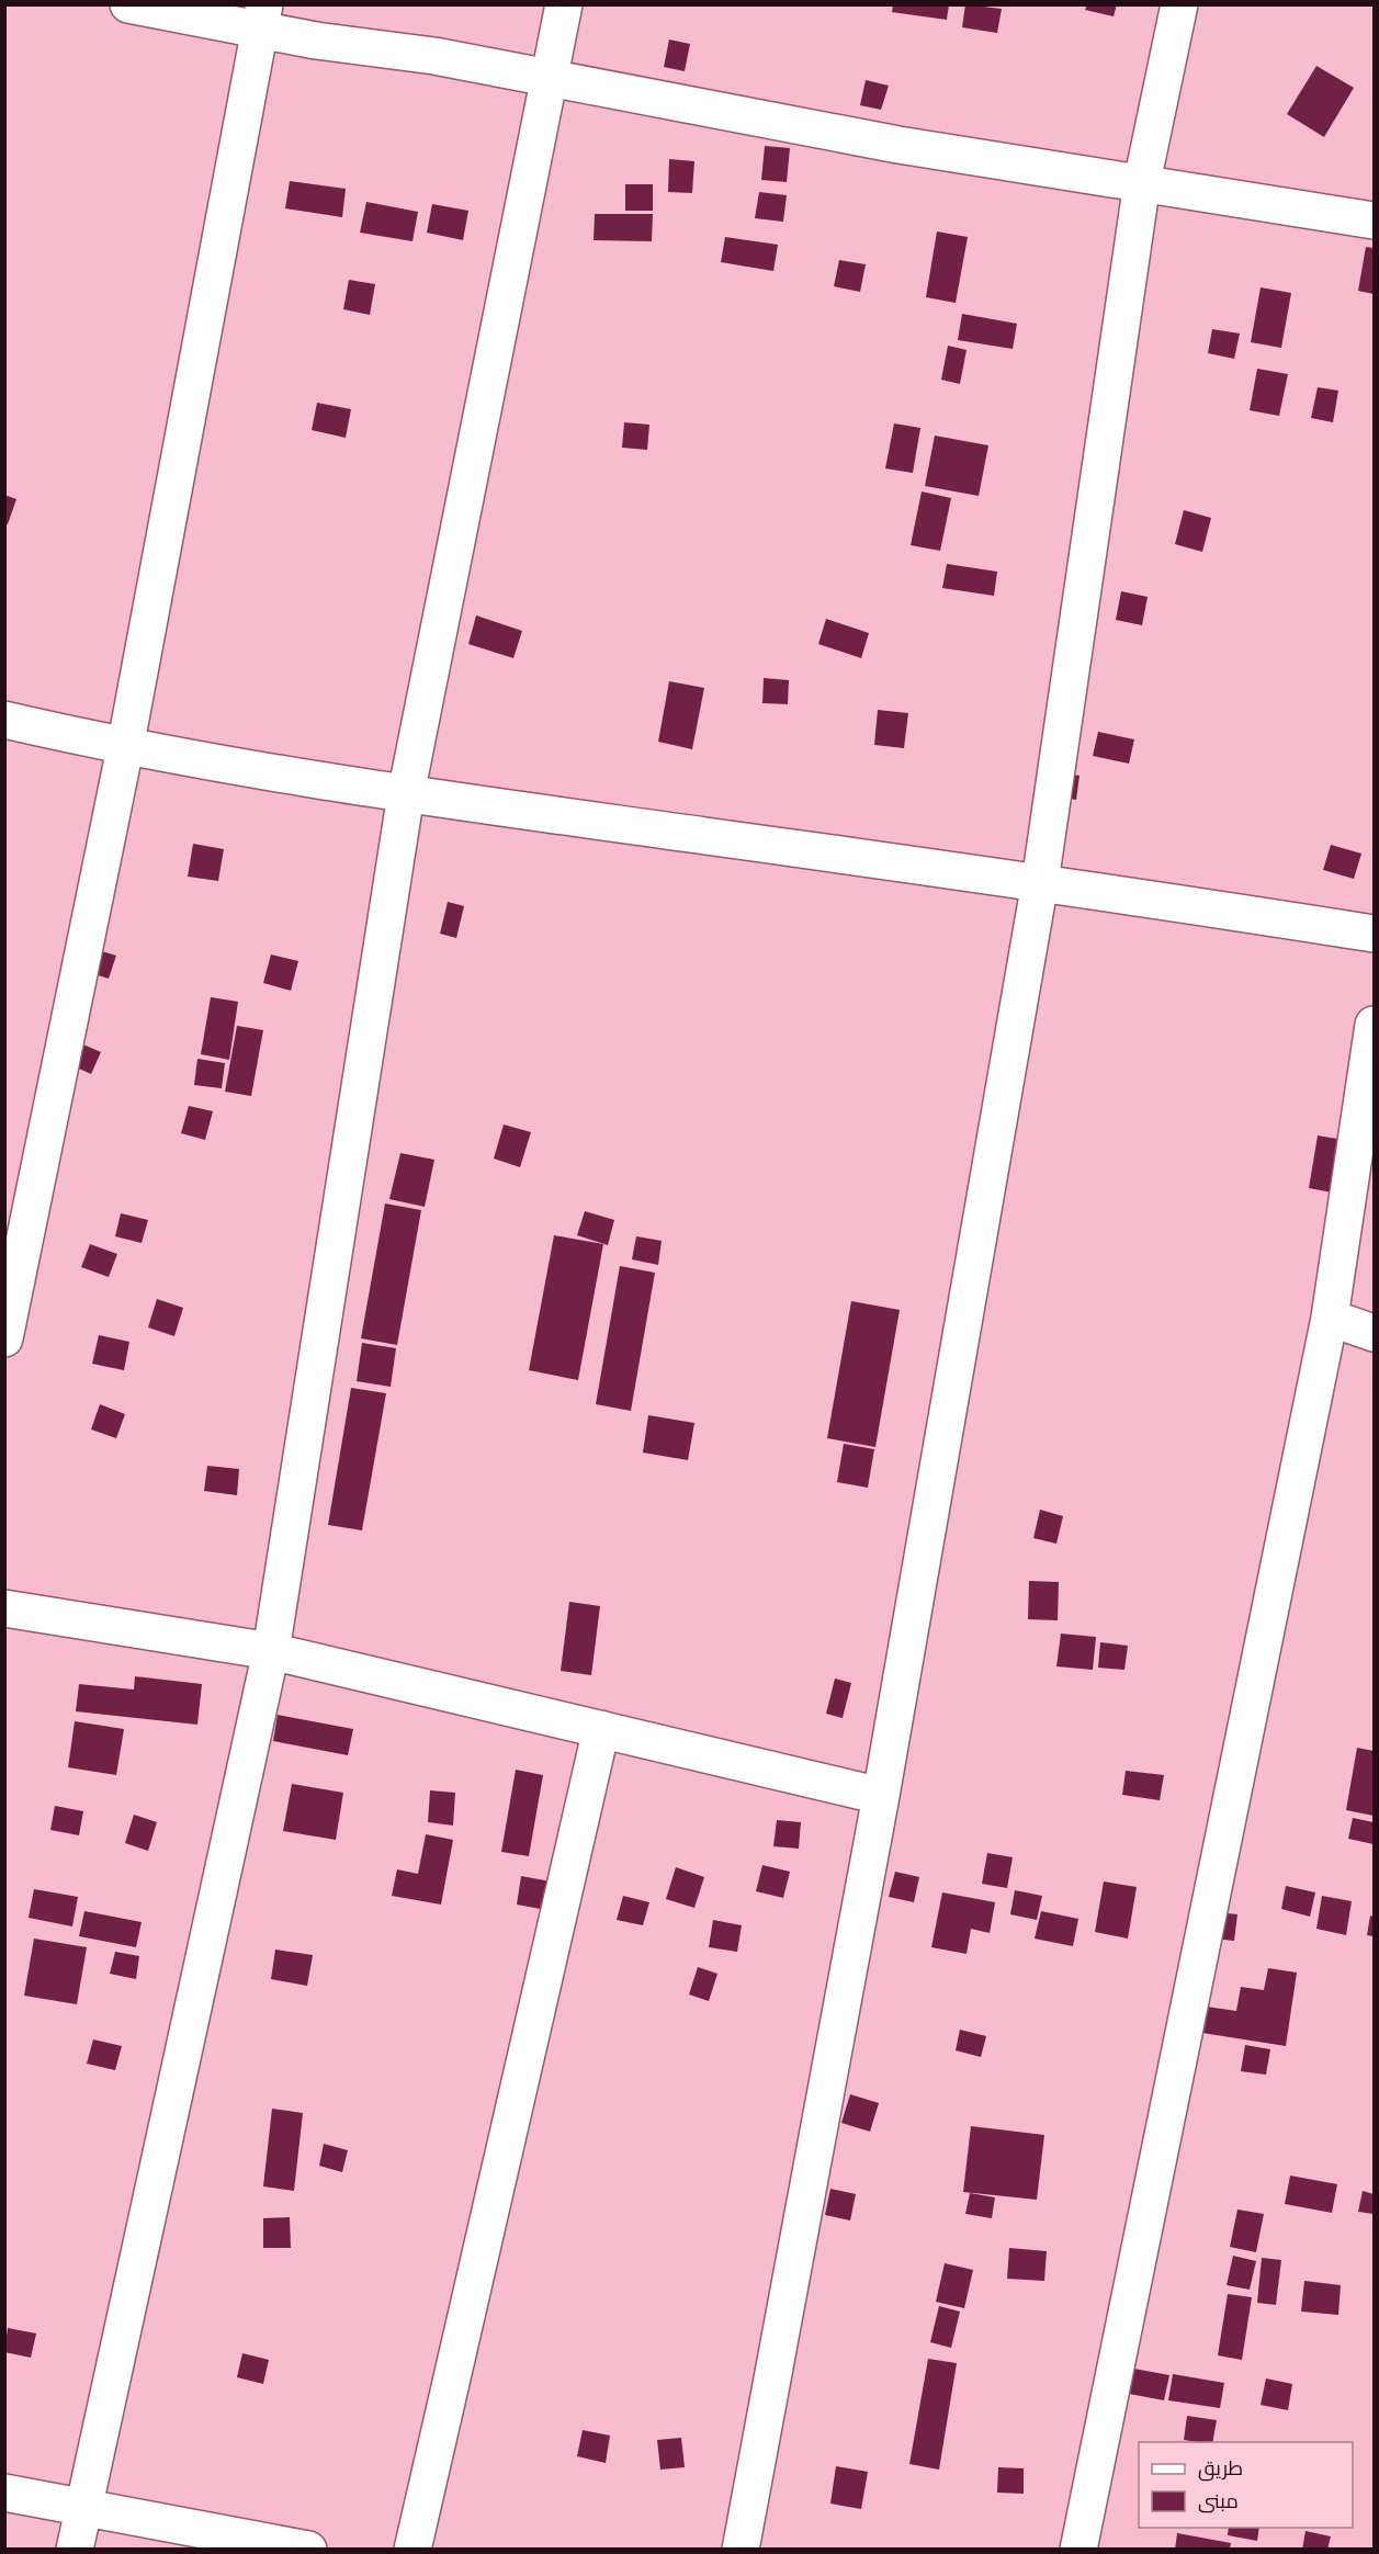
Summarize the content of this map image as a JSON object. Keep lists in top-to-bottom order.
{
  "legend": ["طريق", "مبنى"]
}
